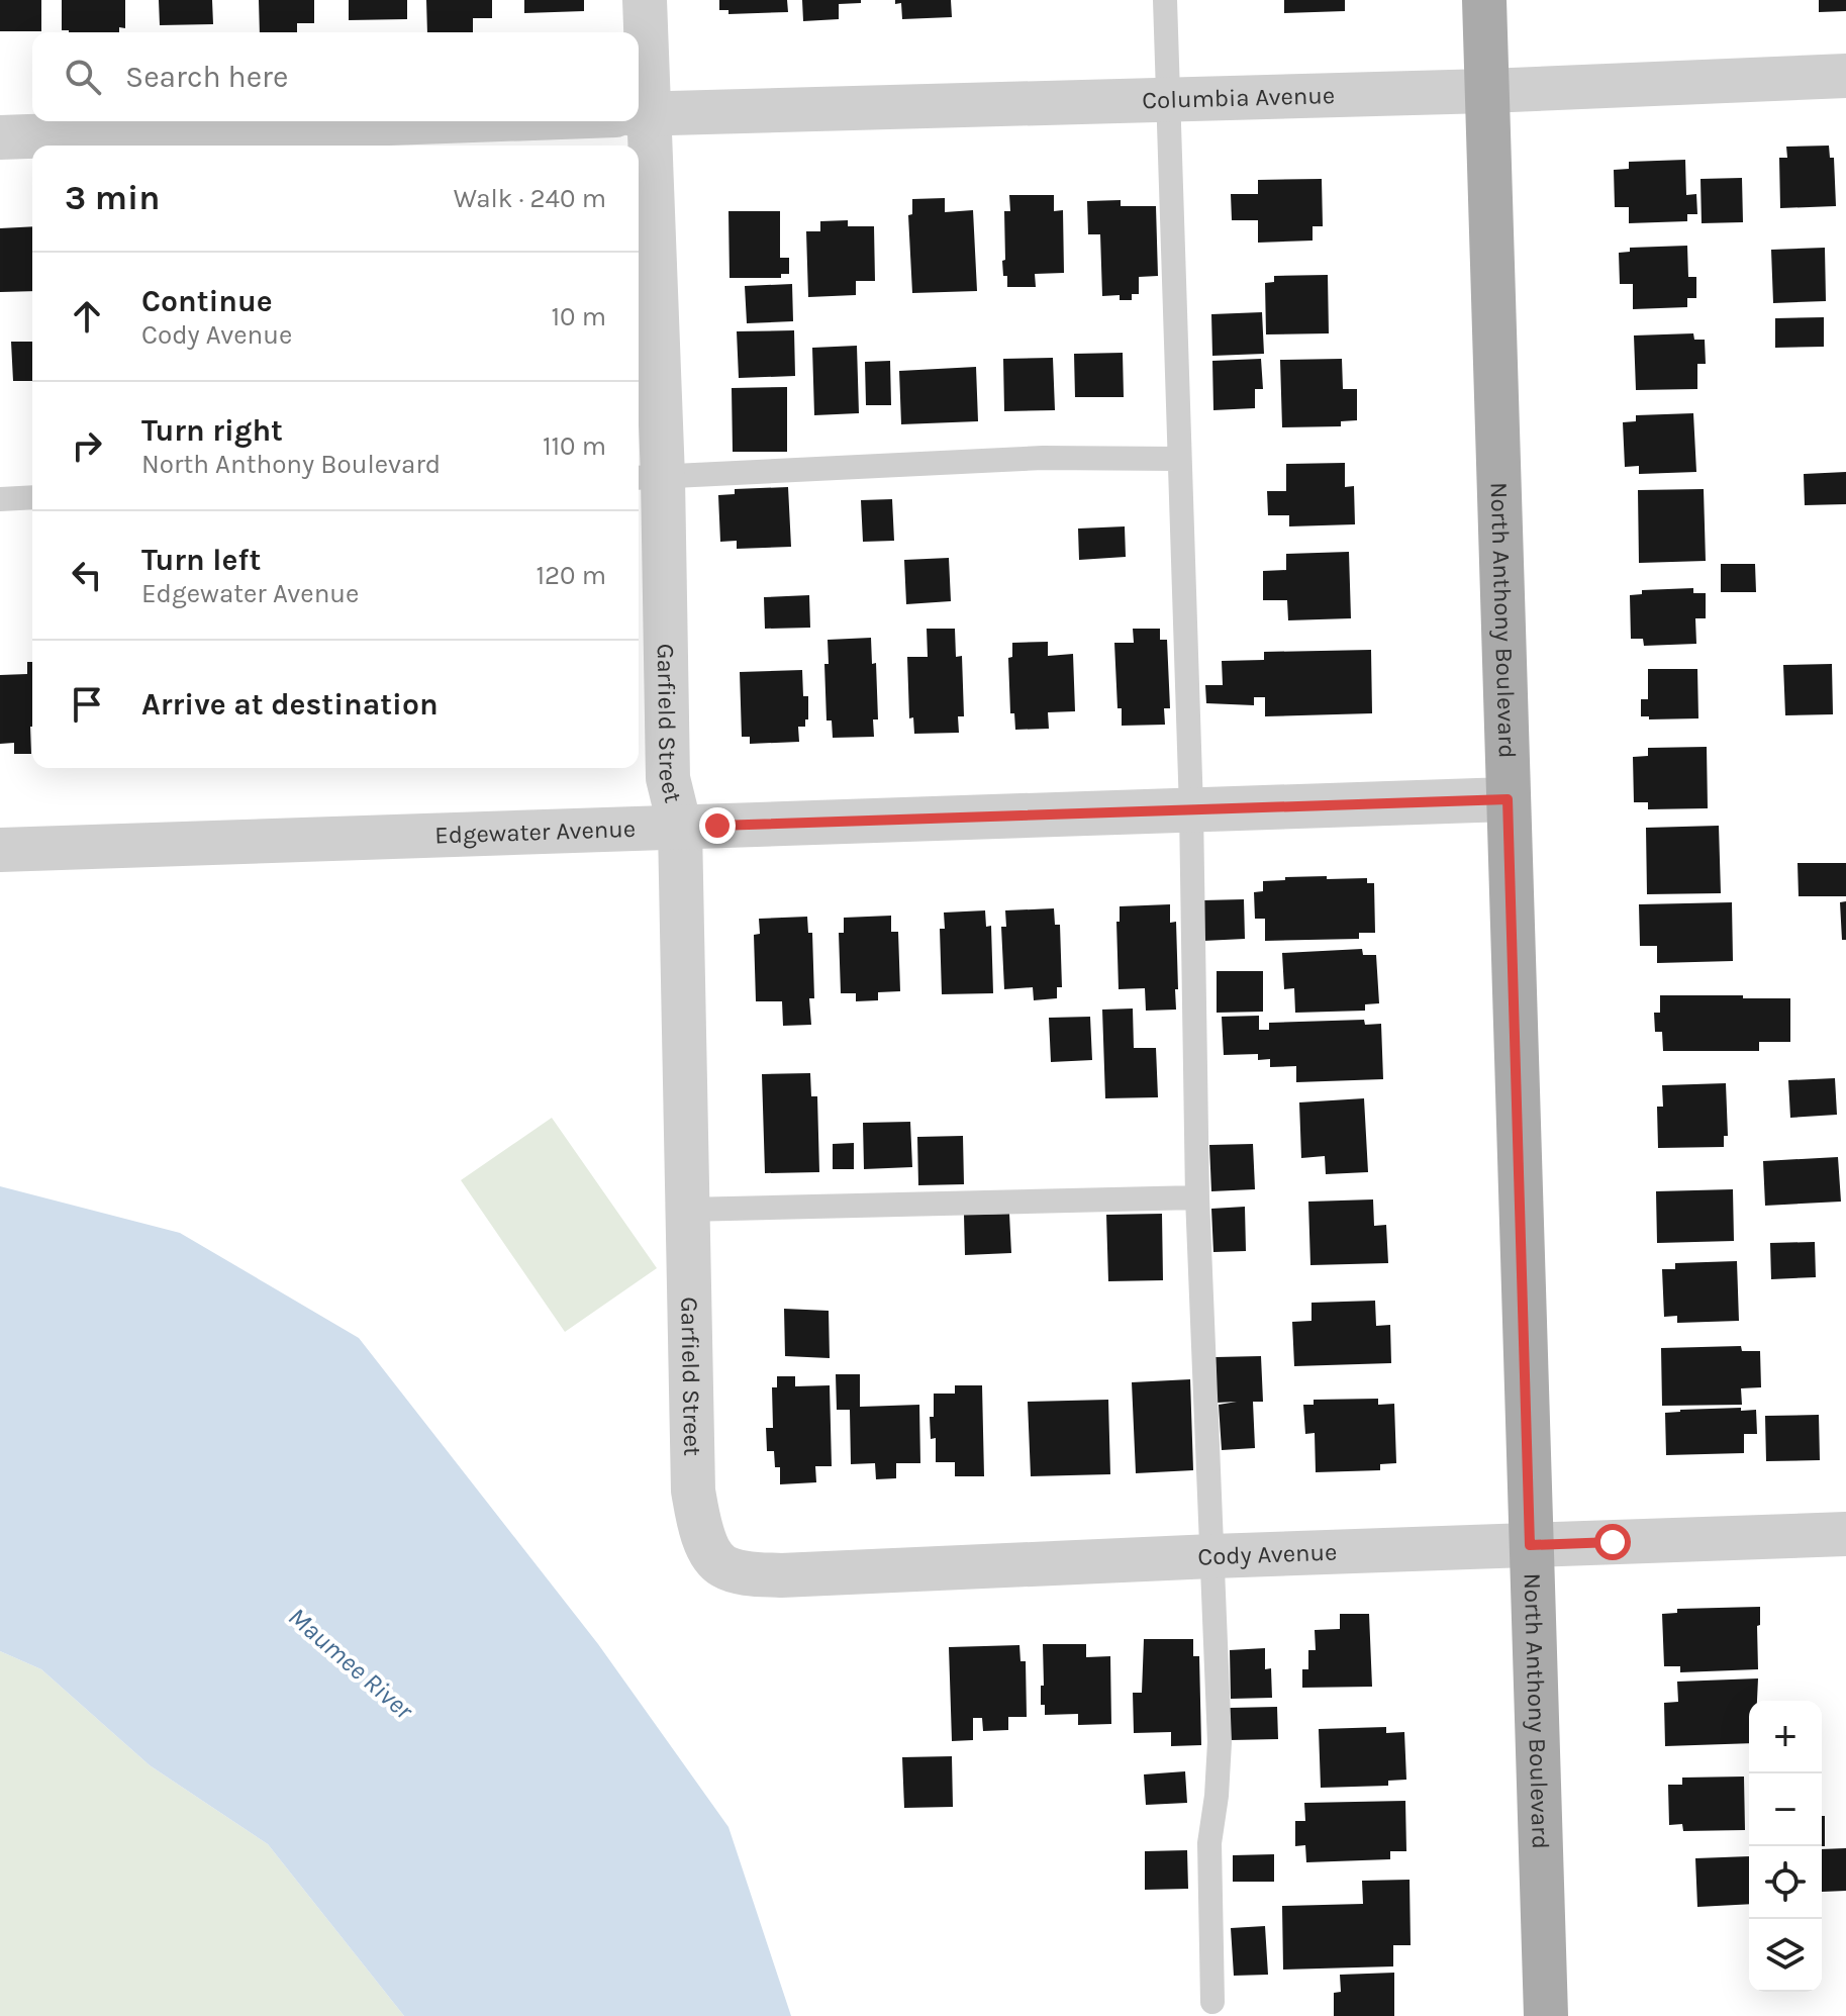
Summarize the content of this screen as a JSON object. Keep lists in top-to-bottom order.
{
  "streets": {
    "main road": ["North Anthony Boulevard"],
    "street": [
      "Columbia Avenue",
      "Garfield Street",
      "Edgewater Avenue",
      "Cody Avenue"
    ]
  },
  "crossings": [
    ["Columbia Avenue", "North Anthony Boulevard"],
    ["North Anthony Boulevard", "Edgewater Avenue"],
    ["North Anthony Boulevard", "Cody Avenue"],
    ["Garfield Street", "Edgewater Avenue"],
    ["Garfield Street", "Cody Avenue"]
  ],
  "water": ["Maumee River"],
  "page": {
    "search": "Search here",
    "heading": ["3 min", "Walk · 240 m"],
    "list": [
      ["Continue", "Cody Avenue", "10 m"],
      ["Turn right", "North Anthony Boulevard", "110 m"],
      ["Turn left", "Edgewater Avenue", "120 m"],
      "Arrive at destination"
    ],
    "map_buttons": ["+", "−"]
  }
}
